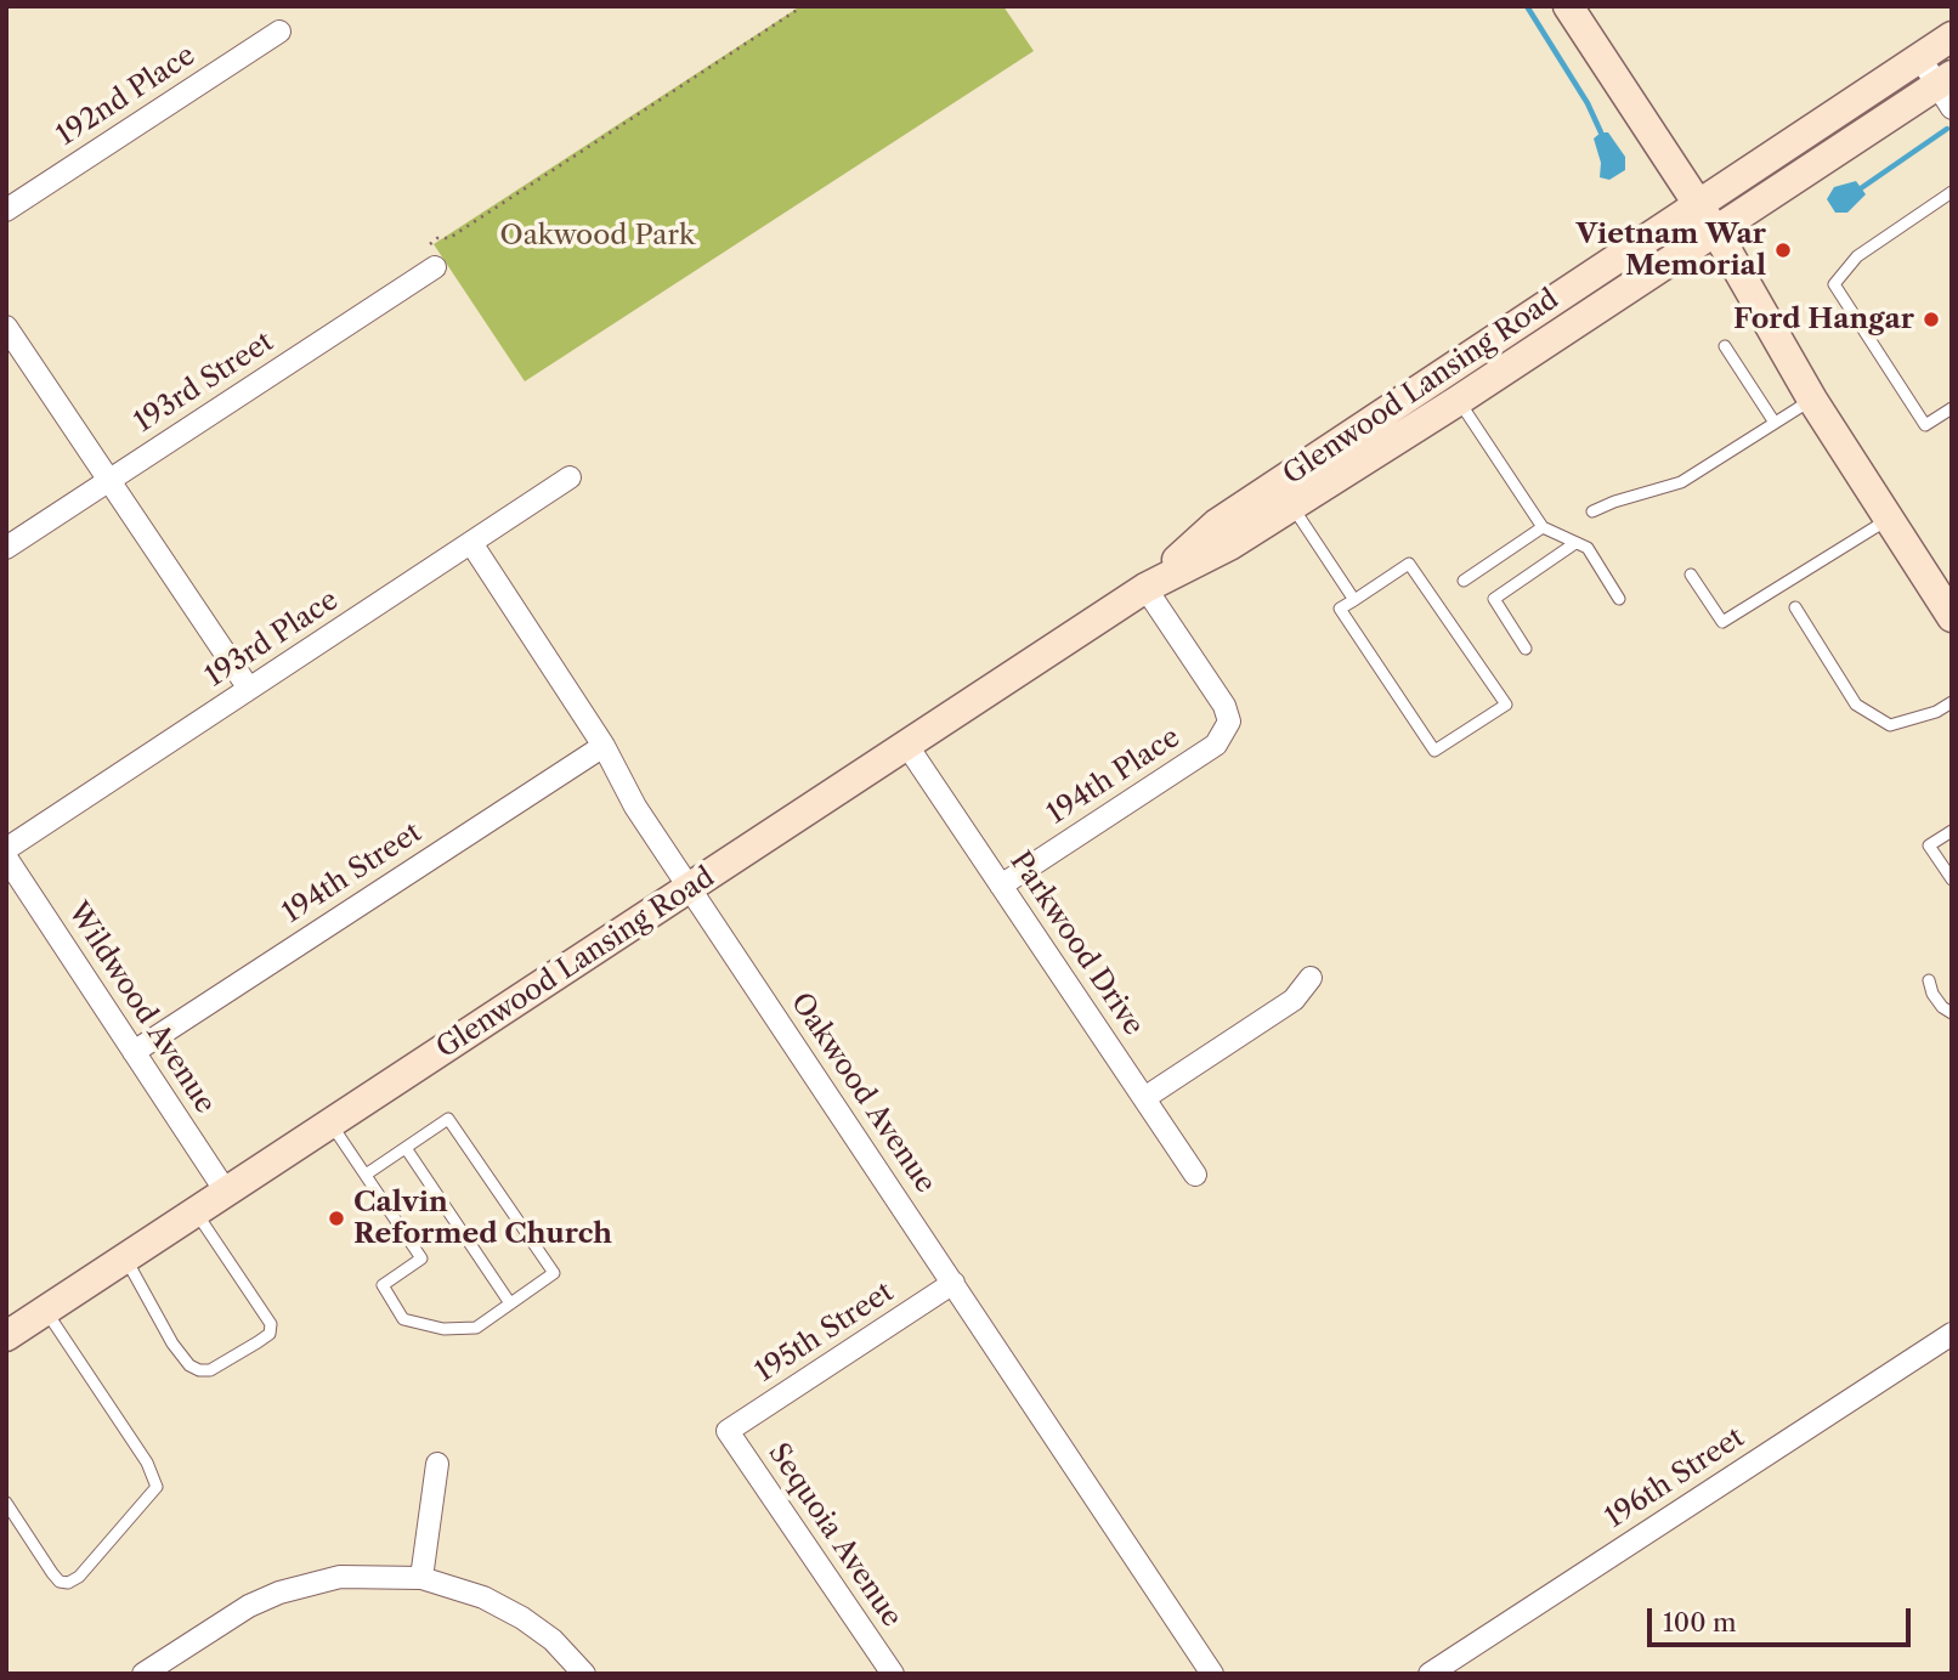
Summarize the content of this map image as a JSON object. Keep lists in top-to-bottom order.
{
  "streets": {
    "main road": ["Glenwood Lansing Road"],
    "street": [
      "192nd Place",
      "193rd Street",
      "193rd Place",
      "194th Place",
      "194th Street",
      "Parkwood Drive",
      "Wildwood Avenue",
      "Oakwood Avenue",
      "195th Street",
      "196th Street",
      "Sequoia Avenue"
    ]
  },
  "crossings": [
    ["Glenwood Lansing Road", "194th Place"],
    ["Glenwood Lansing Road", "Parkwood Drive"],
    ["Glenwood Lansing Road", "Wildwood Avenue"],
    ["Glenwood Lansing Road", "Oakwood Avenue"],
    ["193rd Place", "Oakwood Avenue"],
    ["194th Place", "Parkwood Drive"],
    ["194th Street", "Wildwood Avenue"],
    ["194th Street", "Oakwood Avenue"],
    ["Oakwood Avenue", "195th Street"],
    ["195th Street", "Sequoia Avenue"]
  ],
  "parks": ["Oakwood Park"],
  "places": ["Vietnam War Memorial", "Ford Hangar", "Calvin Reformed Church"],
  "scale_bar": "100 m"
}
